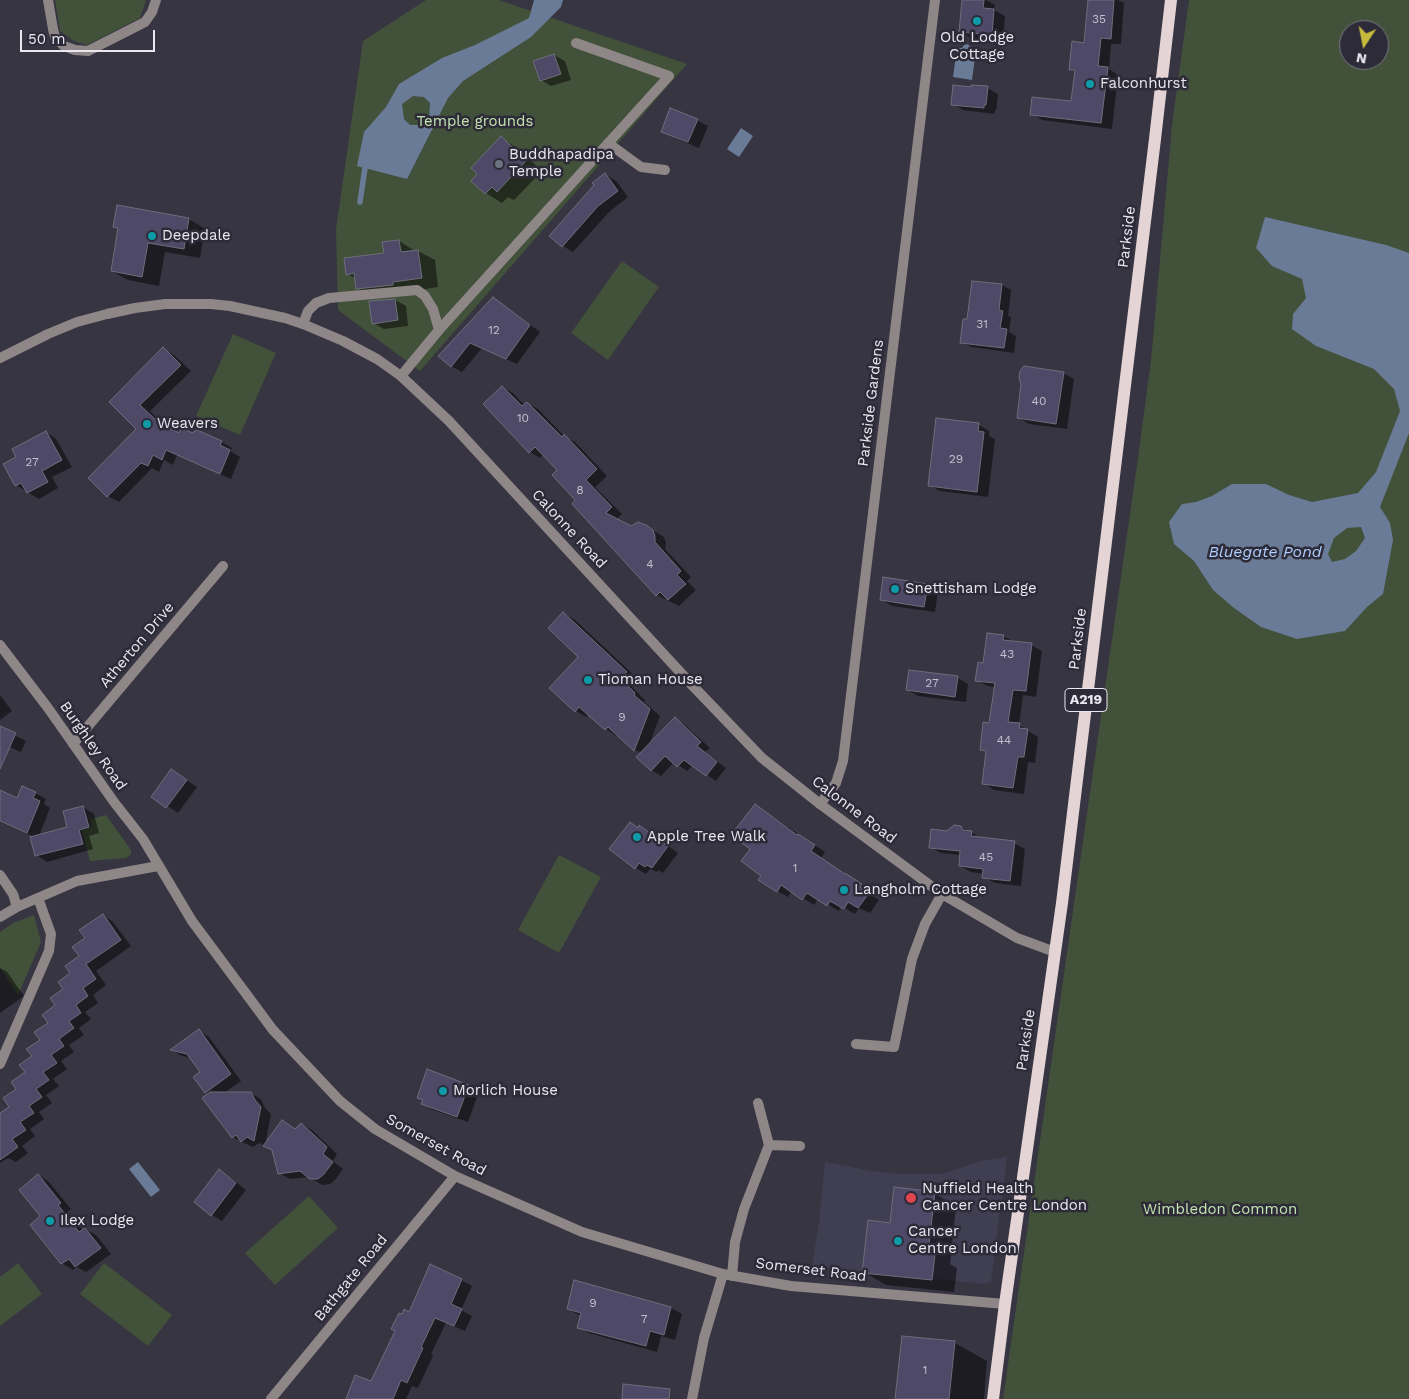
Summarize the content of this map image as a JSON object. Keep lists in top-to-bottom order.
{
  "streets": {
    "main road": ["Parkside", "A219"],
    "street": [
      "Parkside Gardens",
      "Calonne Road",
      "Atherton Drive",
      "Burghley Road",
      "Somerset Road",
      "Bathgate Road"
    ]
  },
  "crossings": [
    ["Parkside", "Calonne Road"],
    ["Parkside", "Somerset Road"],
    ["Parkside Gardens", "Calonne Road"],
    ["Atherton Drive", "Burghley Road"],
    ["Burghley Road", "Somerset Road"],
    ["Somerset Road", "Bathgate Road"]
  ],
  "water": ["Bluegate Pond"],
  "parks": ["Temple grounds", "Wimbledon Common"],
  "places": [
    "Old Lodge Cottage",
    "Falconhurst",
    "Buddhapadipa Temple",
    "Deepdale",
    "Weavers",
    "Snettisham Lodge",
    "Tioman House",
    "Apple Tree Walk",
    "Langholm Cottage",
    "Morlich House",
    "Nuffield Health Cancer Centre London",
    "Ilex Lodge",
    "Cancer Centre London"
  ],
  "house_numbers": [
    "35",
    "31",
    "12",
    "40",
    "10",
    "29",
    "27",
    "8",
    "4",
    "43",
    "27",
    "9",
    "44",
    "45",
    "1",
    "9",
    "7",
    "1"
  ],
  "scale_bar": "50 m",
  "north": "bottom"
}
